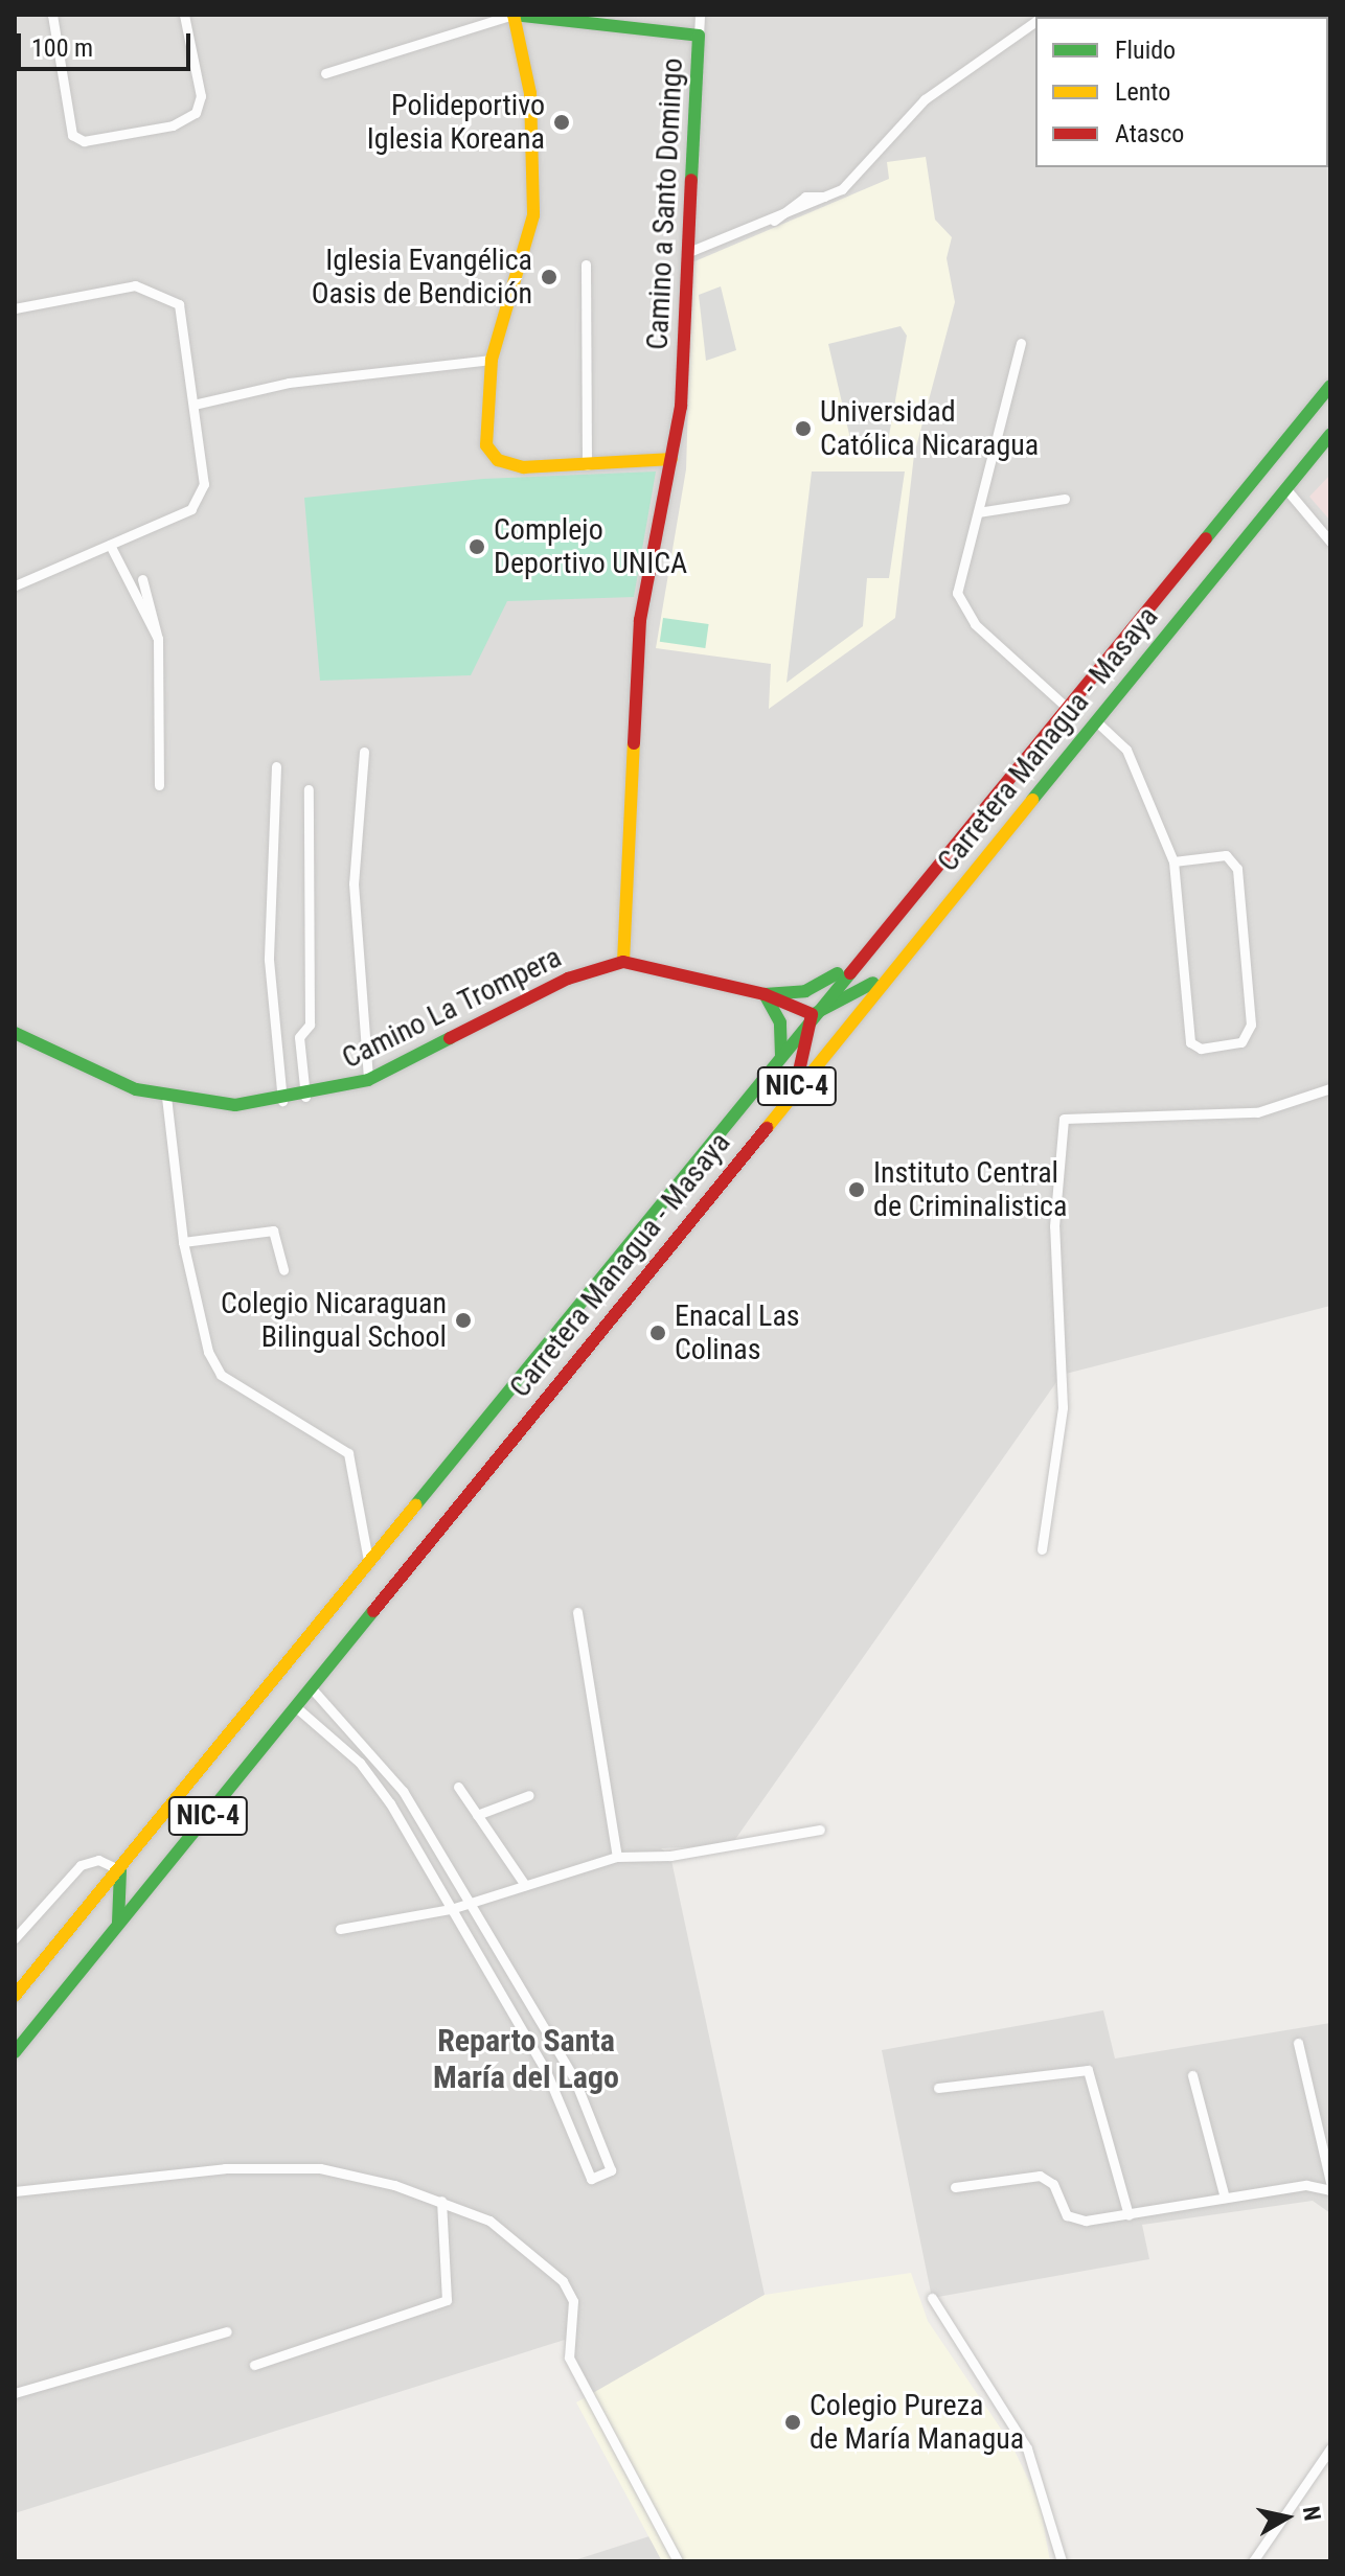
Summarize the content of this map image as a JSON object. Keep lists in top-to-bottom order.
{
  "streets": {
    "main road": [
      "Camino a Santo Domingo",
      "Carretera Managua - Masaya",
      "Camino La Trompera",
      "NIC-4"
    ]
  },
  "crossings": [
    ["Camino a Santo Domingo", "Camino La Trompera"]
  ],
  "districts": ["Reparto Santa María del Lago"],
  "places": [
    "Polideportivo Iglesia Koreana",
    "Iglesia Evangélica Oasis de Bendición",
    "Universidad Católica Nicaragua",
    "Complejo Deportivo UNICA",
    "Instituto Central de Criminalistica",
    "Colegio Nicaraguan Bilingual School",
    "Enacal Las Colinas",
    "Colegio Pureza de María Managua"
  ],
  "legend": ["Fluido", "Lento", "Atasco"],
  "scale_bar": "100 m",
  "north": "right"
}
